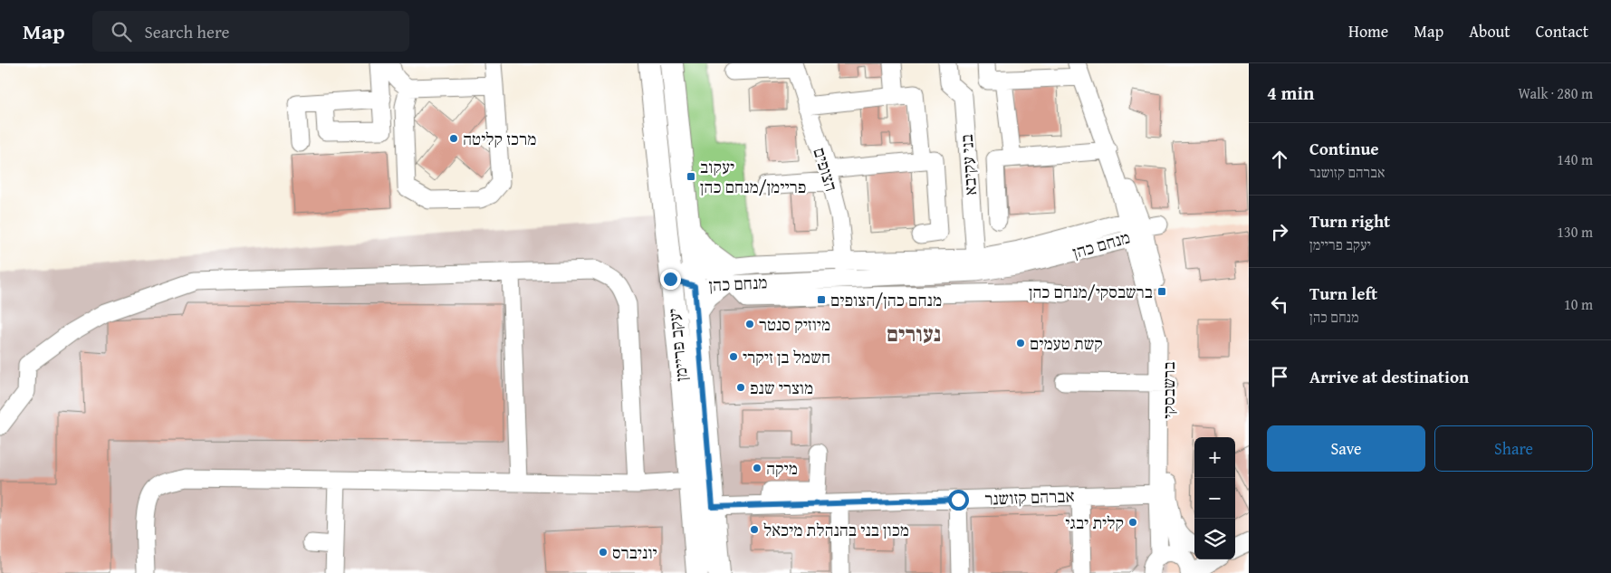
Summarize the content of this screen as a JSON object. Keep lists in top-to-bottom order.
{
  "streets": {
    "main road": ["יעקב פריימן"],
    "street": [
      "בני עקיבא",
      "הצופים",
      "מנחם כהן",
      "ברשבסקי",
      "אברהם קזושנר"
    ]
  },
  "crossings": [
    ["בני עקיבא", "מנחם כהן"],
    ["הצופים", "מנחם כהן"],
    ["מנחם כהן", "יעקב פריימן"],
    ["מנחם כהן", "ברשבסקי"],
    ["יעקב פריימן", "אברהם קזושנר"],
    ["ברשבסקי", "אברהם קזושנר"]
  ],
  "districts": ["נעורים"],
  "places": {
    "other": [
      "מרכז קליטה",
      "מיוזיק סנטר",
      "קשת טעמים",
      "חשמל בן זיקרי",
      "מוצרי שנפ",
      "מיקה",
      "קלית יבגי",
      "מכון בני בהנהלת מיכאל",
      "יוניברס"
    ],
    "transit": ["יעקוב פריימן/מנחם כהן", "ברשבסקי/מנחם כהן", "מנחם כהן/הצופים"]
  },
  "page": {
    "header": "Map",
    "search": "Search here",
    "nav": [
      "Home",
      "Map",
      "About",
      "Contact"
    ],
    "heading": ["4 min", "Walk · 280 m"],
    "list": [
      ["Continue", "אברהם קזושנר", "140 m"],
      ["Turn right", "יעקב פריימן", "130 m"],
      ["Turn left", "מנחם כהן", "10 m"],
      "Arrive at destination"
    ],
    "buttons": ["Save", "Share"],
    "map_buttons": ["+", "−"]
  }
}
